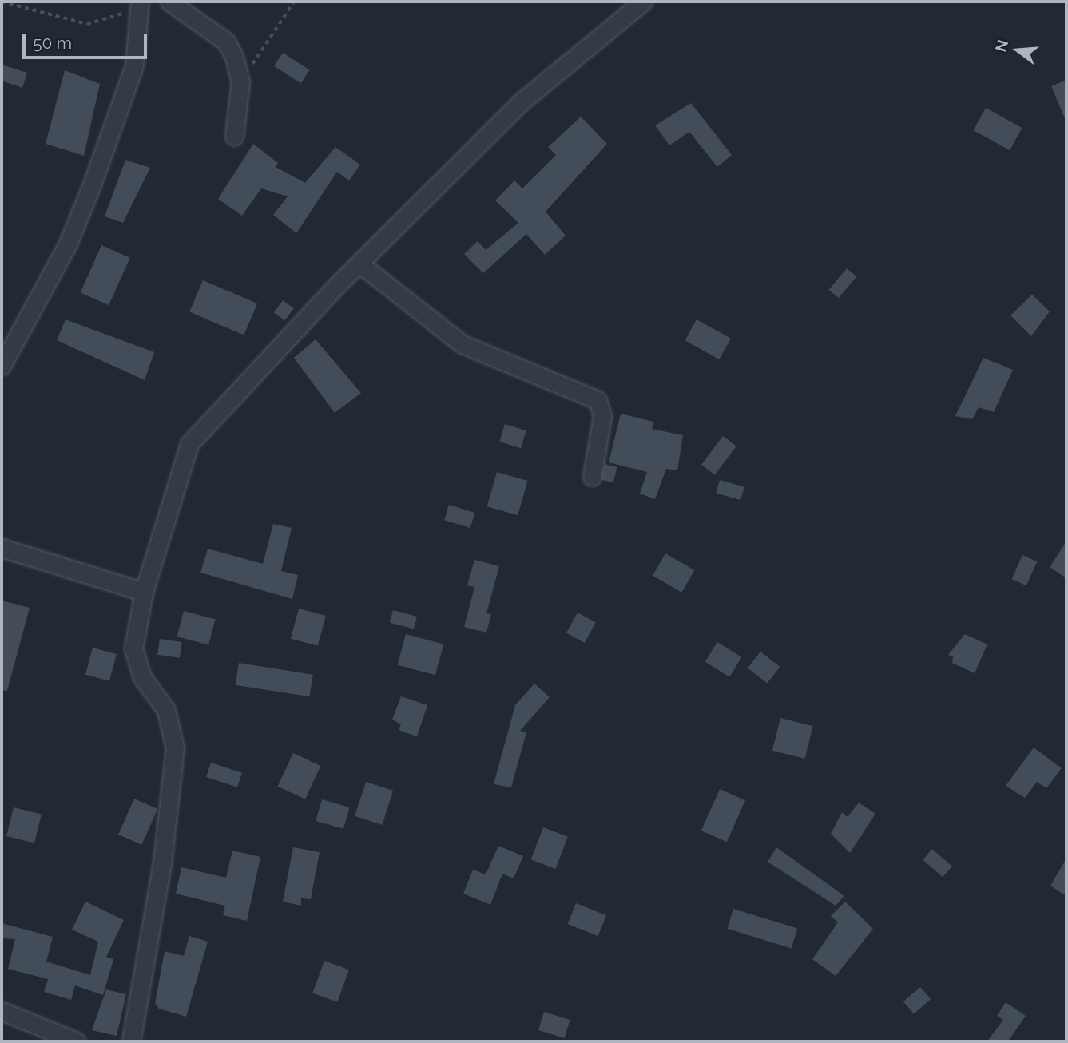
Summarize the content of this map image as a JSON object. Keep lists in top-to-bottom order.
{
  "scale_bar": "50 m",
  "north": "left"
}
